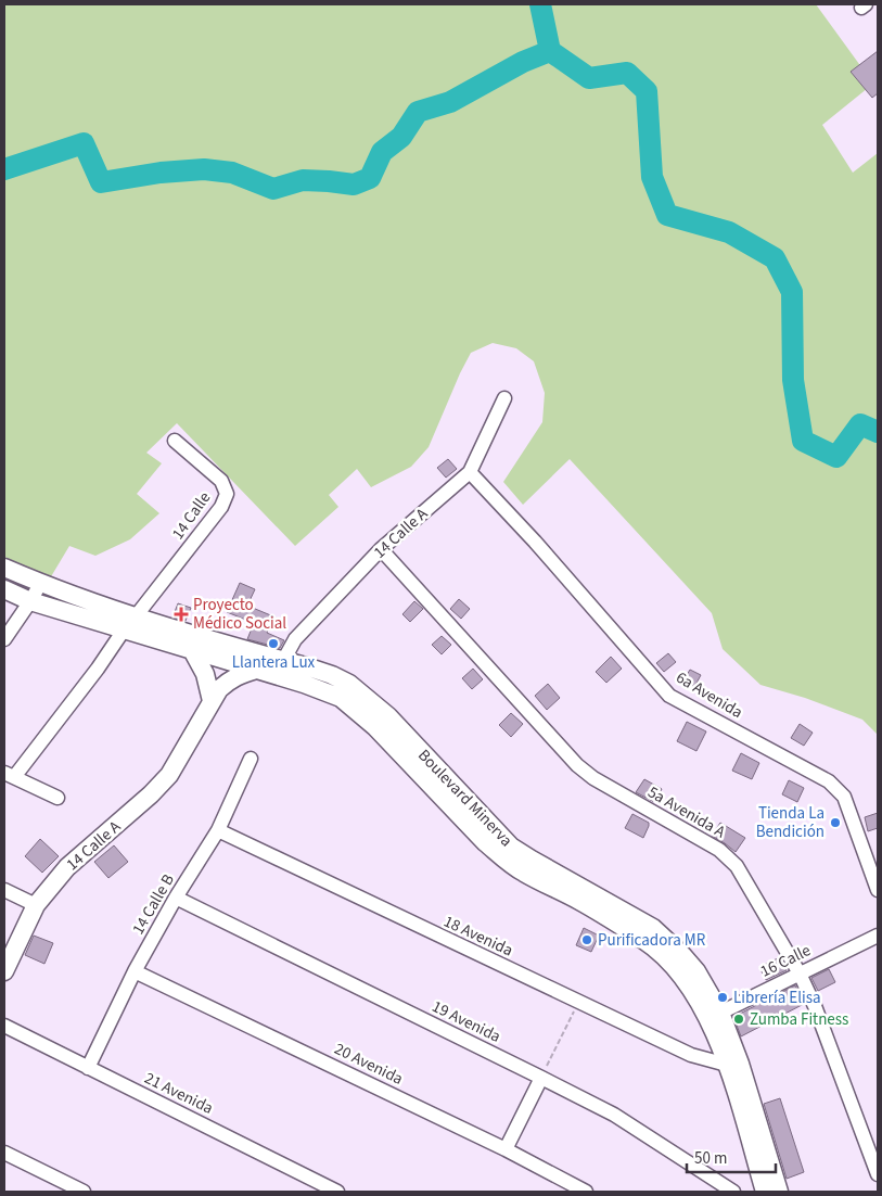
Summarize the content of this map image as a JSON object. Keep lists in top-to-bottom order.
{
  "streets": {
    "street": [
      "14 Calle",
      "14 Calle A",
      "6a Avenida",
      "Boulevard Minerva",
      "5a Avenida A",
      "14 Calle B",
      "18 Avenida",
      "16 Calle",
      "19 Avenida",
      "20 Avenida",
      "21 Avenida"
    ]
  },
  "crossings": [
    ["14 Calle", "Boulevard Minerva"],
    ["14 Calle A", "6a Avenida"],
    ["14 Calle A", "Boulevard Minerva"],
    ["14 Calle A", "5a Avenida A"],
    ["Boulevard Minerva", "18 Avenida"],
    ["Boulevard Minerva", "16 Calle"],
    ["5a Avenida A", "16 Calle"],
    ["14 Calle B", "18 Avenida"],
    ["14 Calle B", "19 Avenida"],
    ["14 Calle B", "20 Avenida"],
    ["14 Calle B", "21 Avenida"]
  ],
  "places": {
    "health": ["Proyecto Médico Social"],
    "other": [
      "Llantera Lux",
      "Tienda La Bendición",
      "Purificadora MR",
      "Librería Elisa",
      "Zumba Fitness"
    ]
  },
  "scale_bar": "50 m"
}
